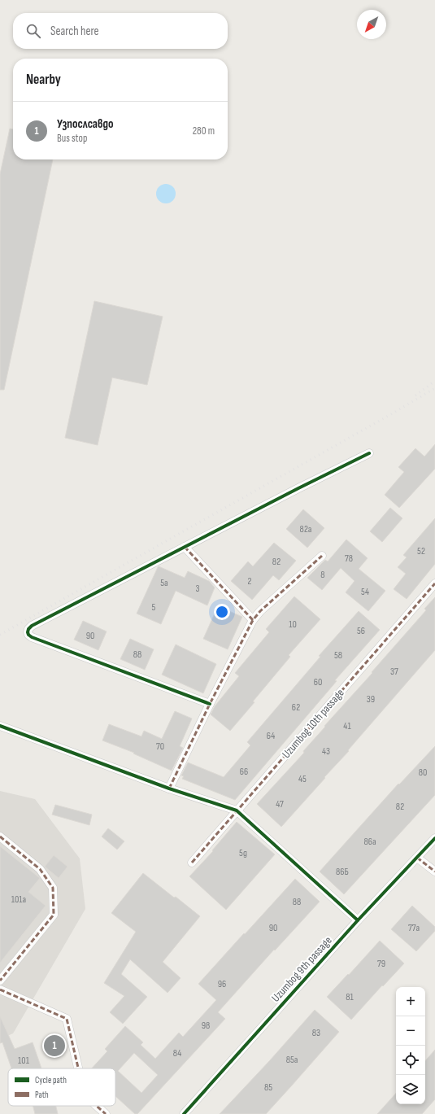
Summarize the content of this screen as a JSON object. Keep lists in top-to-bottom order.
{
  "streets": {
    "street": ["Uzumbog 10th passage", "Uzumbog 9th passage"]
  },
  "house_numbers": [
    "82a",
    "52",
    "78",
    "82",
    "8",
    "2",
    "5a",
    "3",
    "54",
    "5",
    "10",
    "56",
    "90",
    "88",
    "58",
    "37",
    "60",
    "39",
    "62",
    "41",
    "64",
    "70",
    "43",
    "66",
    "80",
    "45",
    "47",
    "82",
    "86a",
    "5д",
    "86Б",
    "101a",
    "88",
    "90",
    "77a",
    "79",
    "96",
    "81",
    "98",
    "83",
    "84",
    "85a",
    "101",
    "85"
  ],
  "legend": ["Cycle path", "Path"],
  "north": "bottom left",
  "page": {
    "search": "Search here",
    "heading": "Nearby",
    "list": [
      {
        "mark": "1",
        "name": "Узпослсавдо",
        "note": "Bus stop",
        "value": "280 m"
      }
    ],
    "map_buttons": ["+", "−"],
    "pins": "1"
  }
}
